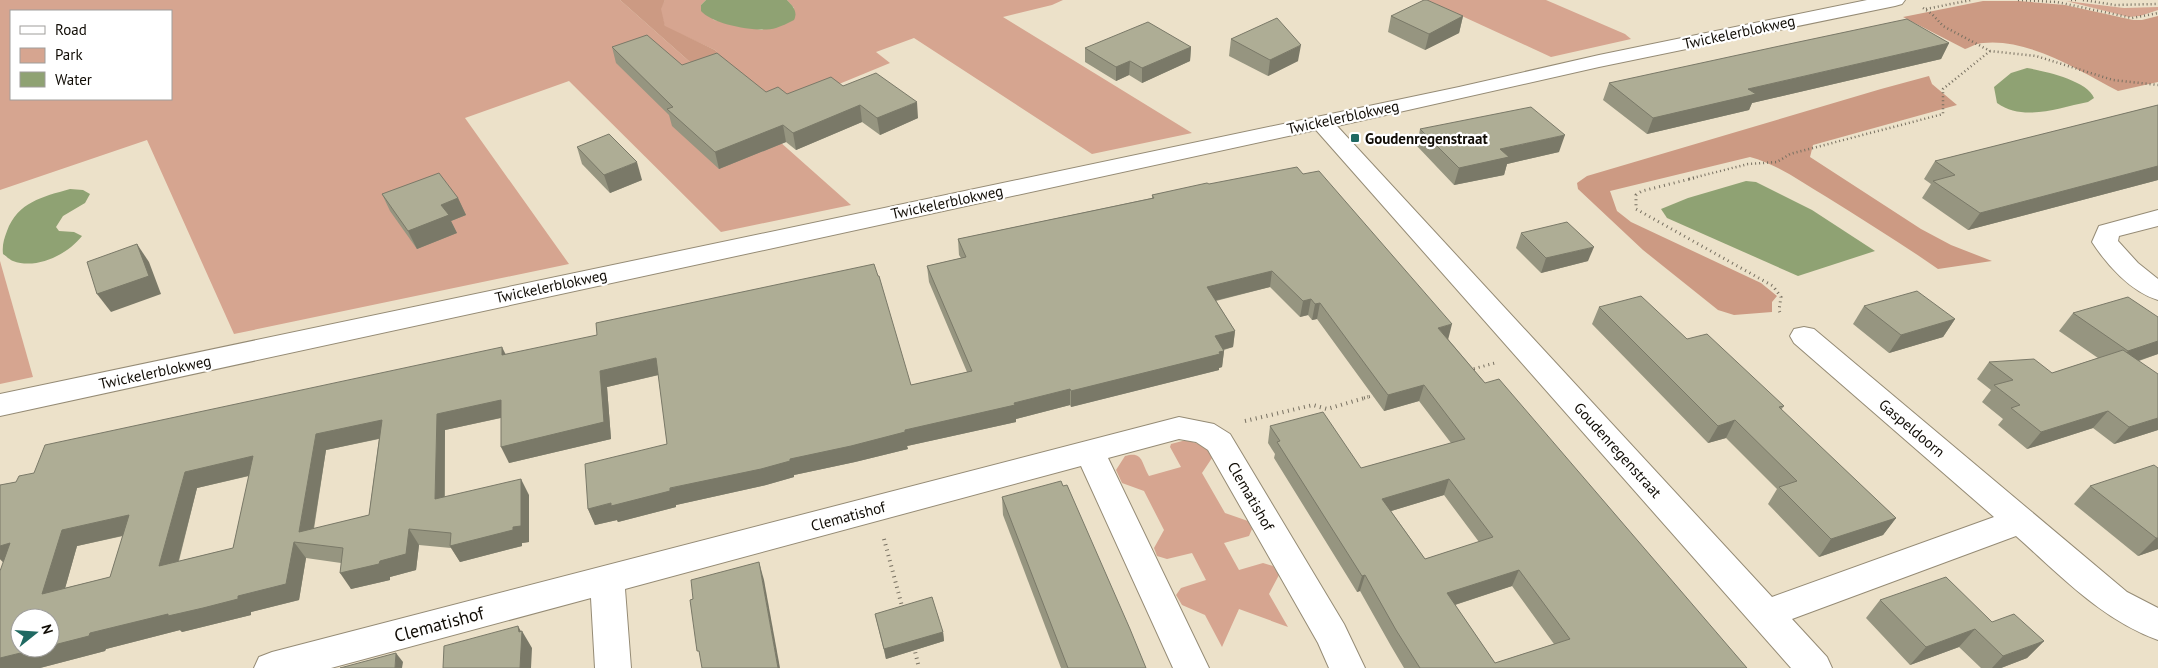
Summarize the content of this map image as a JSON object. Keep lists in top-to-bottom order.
{
  "streets": {
    "street": [
      "Twickelerblokweg",
      "Gaspeldoorn",
      "Goudenregenstraat",
      "Clematishof"
    ]
  },
  "crossings": [
    ["Twickelerblokweg", "Goudenregenstraat"]
  ],
  "places": {
    "transit": ["Goudenregenstraat"]
  },
  "legend": ["Road", "Park", "Water"],
  "north": "right"
}
